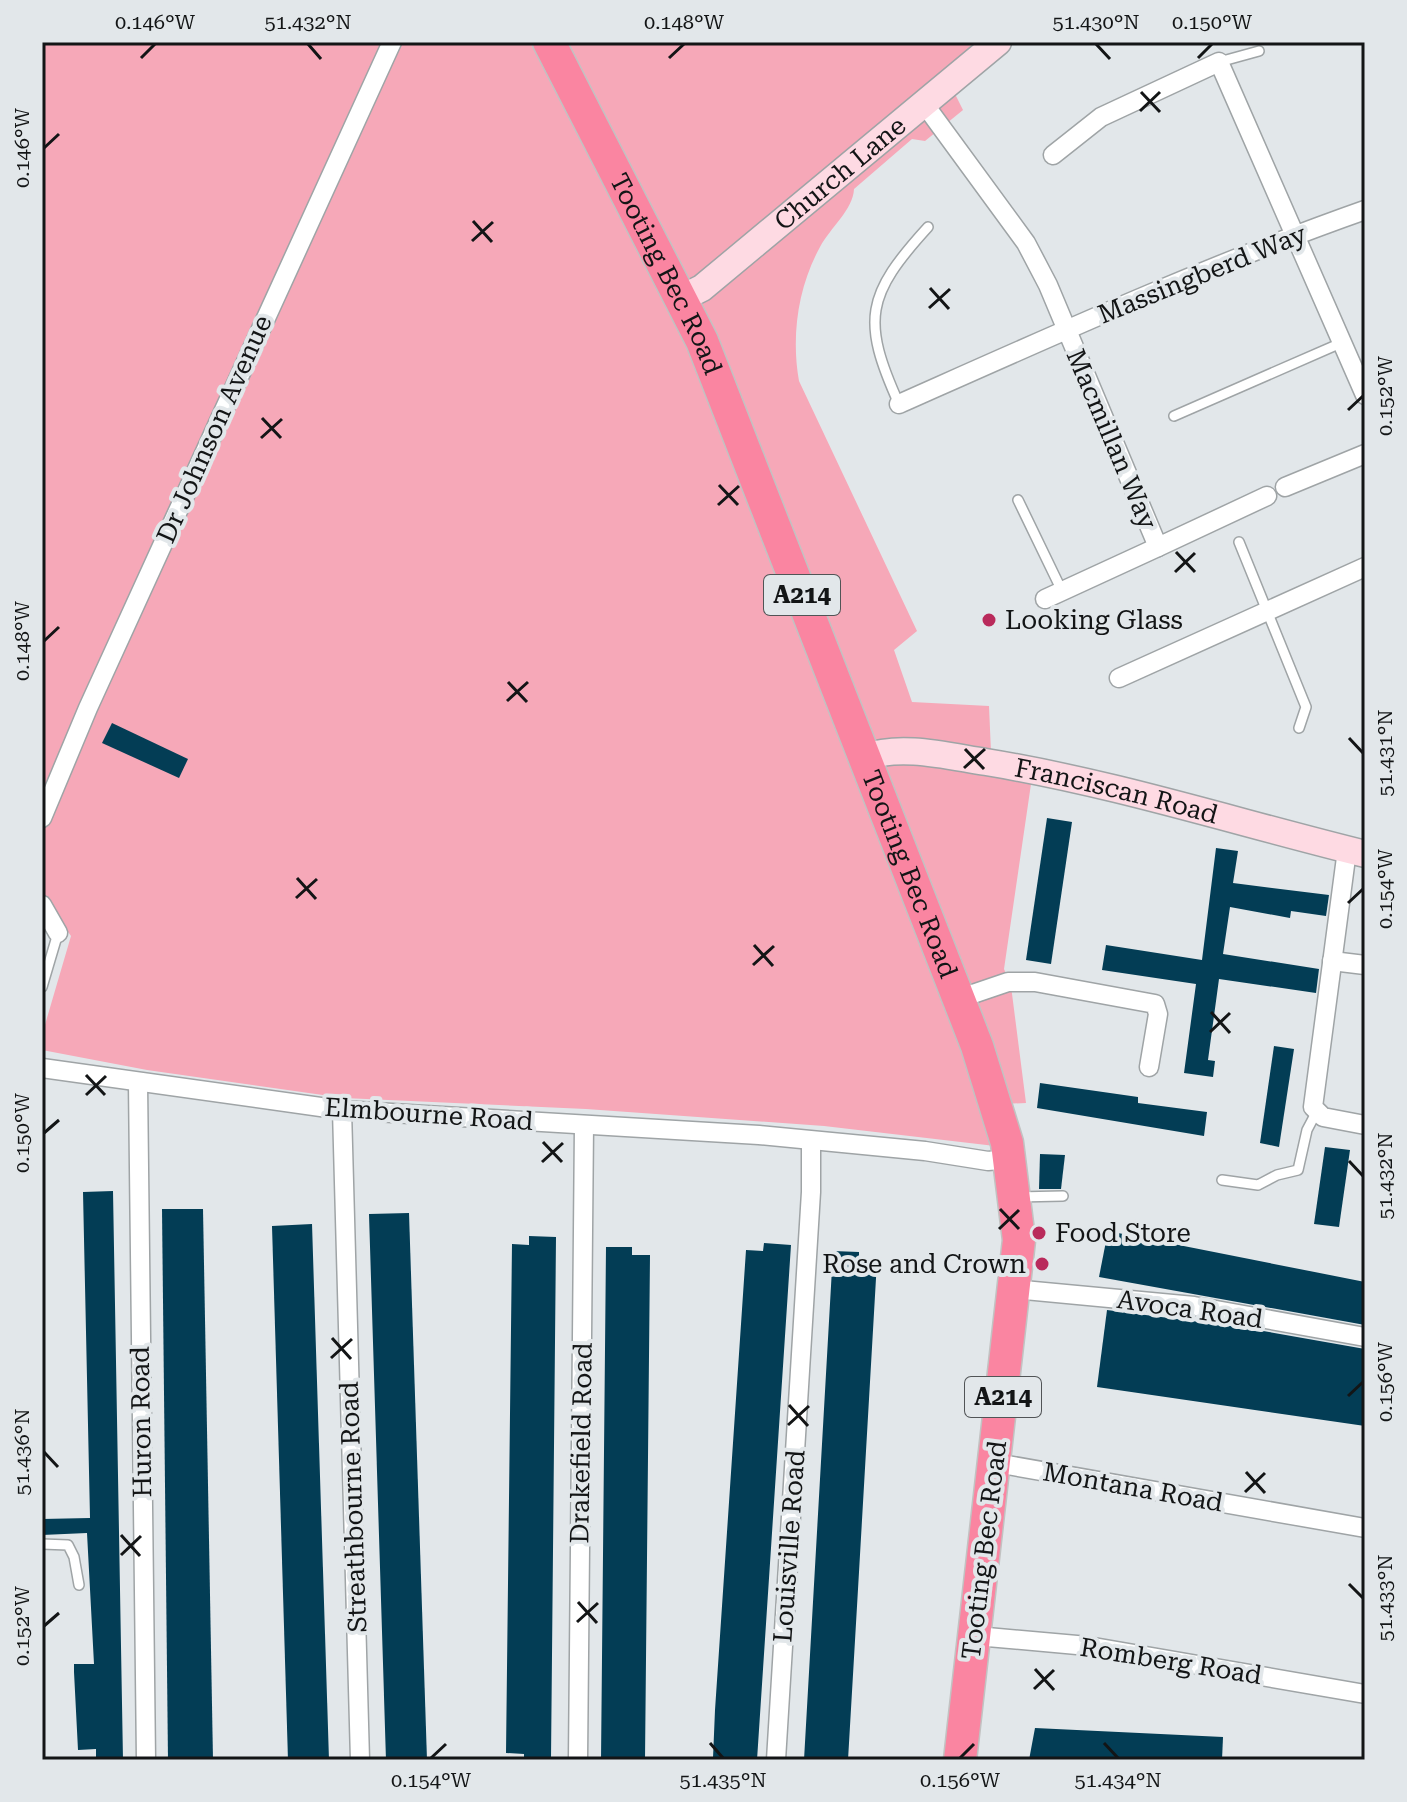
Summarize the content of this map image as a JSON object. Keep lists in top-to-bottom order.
{
  "streets": {
    "highway": ["Tooting Bec Road", "A214"],
    "street": [
      "Church Lane",
      "Massingberd Way",
      "Dr Johnson Avenue",
      "Macmillan Way",
      "Franciscan Road",
      "Elmbourne Road",
      "Avoca Road",
      "Huron Road",
      "Drakefield Road",
      "Montana Road",
      "Streathbourne Road",
      "Louisville Road",
      "Romberg Road"
    ]
  },
  "crossings": [
    ["Church Lane", "Tooting Bec Road"],
    ["Church Lane", "Massingberd Way"],
    ["Tooting Bec Road", "Franciscan Road"],
    ["Tooting Bec Road", "Elmbourne Road"],
    ["Tooting Bec Road", "Avoca Road"],
    ["Tooting Bec Road", "Montana Road"],
    ["Tooting Bec Road", "Romberg Road"],
    ["Massingberd Way", "Macmillan Way"],
    ["Elmbourne Road", "Huron Road"],
    ["Elmbourne Road", "Drakefield Road"],
    ["Elmbourne Road", "Streathbourne Road"],
    ["Elmbourne Road", "Louisville Road"]
  ],
  "places": ["Looking Glass", "Food Store", "Rose and Crown"],
  "coordinates": [
    "0.146°W",
    "51.432°N",
    "0.148°W",
    "51.430°N",
    "0.150°W",
    "0.152°W",
    "51.431°N",
    "0.154°W",
    "0.156°W",
    "51.436°N",
    "51.433°N",
    "51.435°N",
    "51.434°N"
  ]
}
